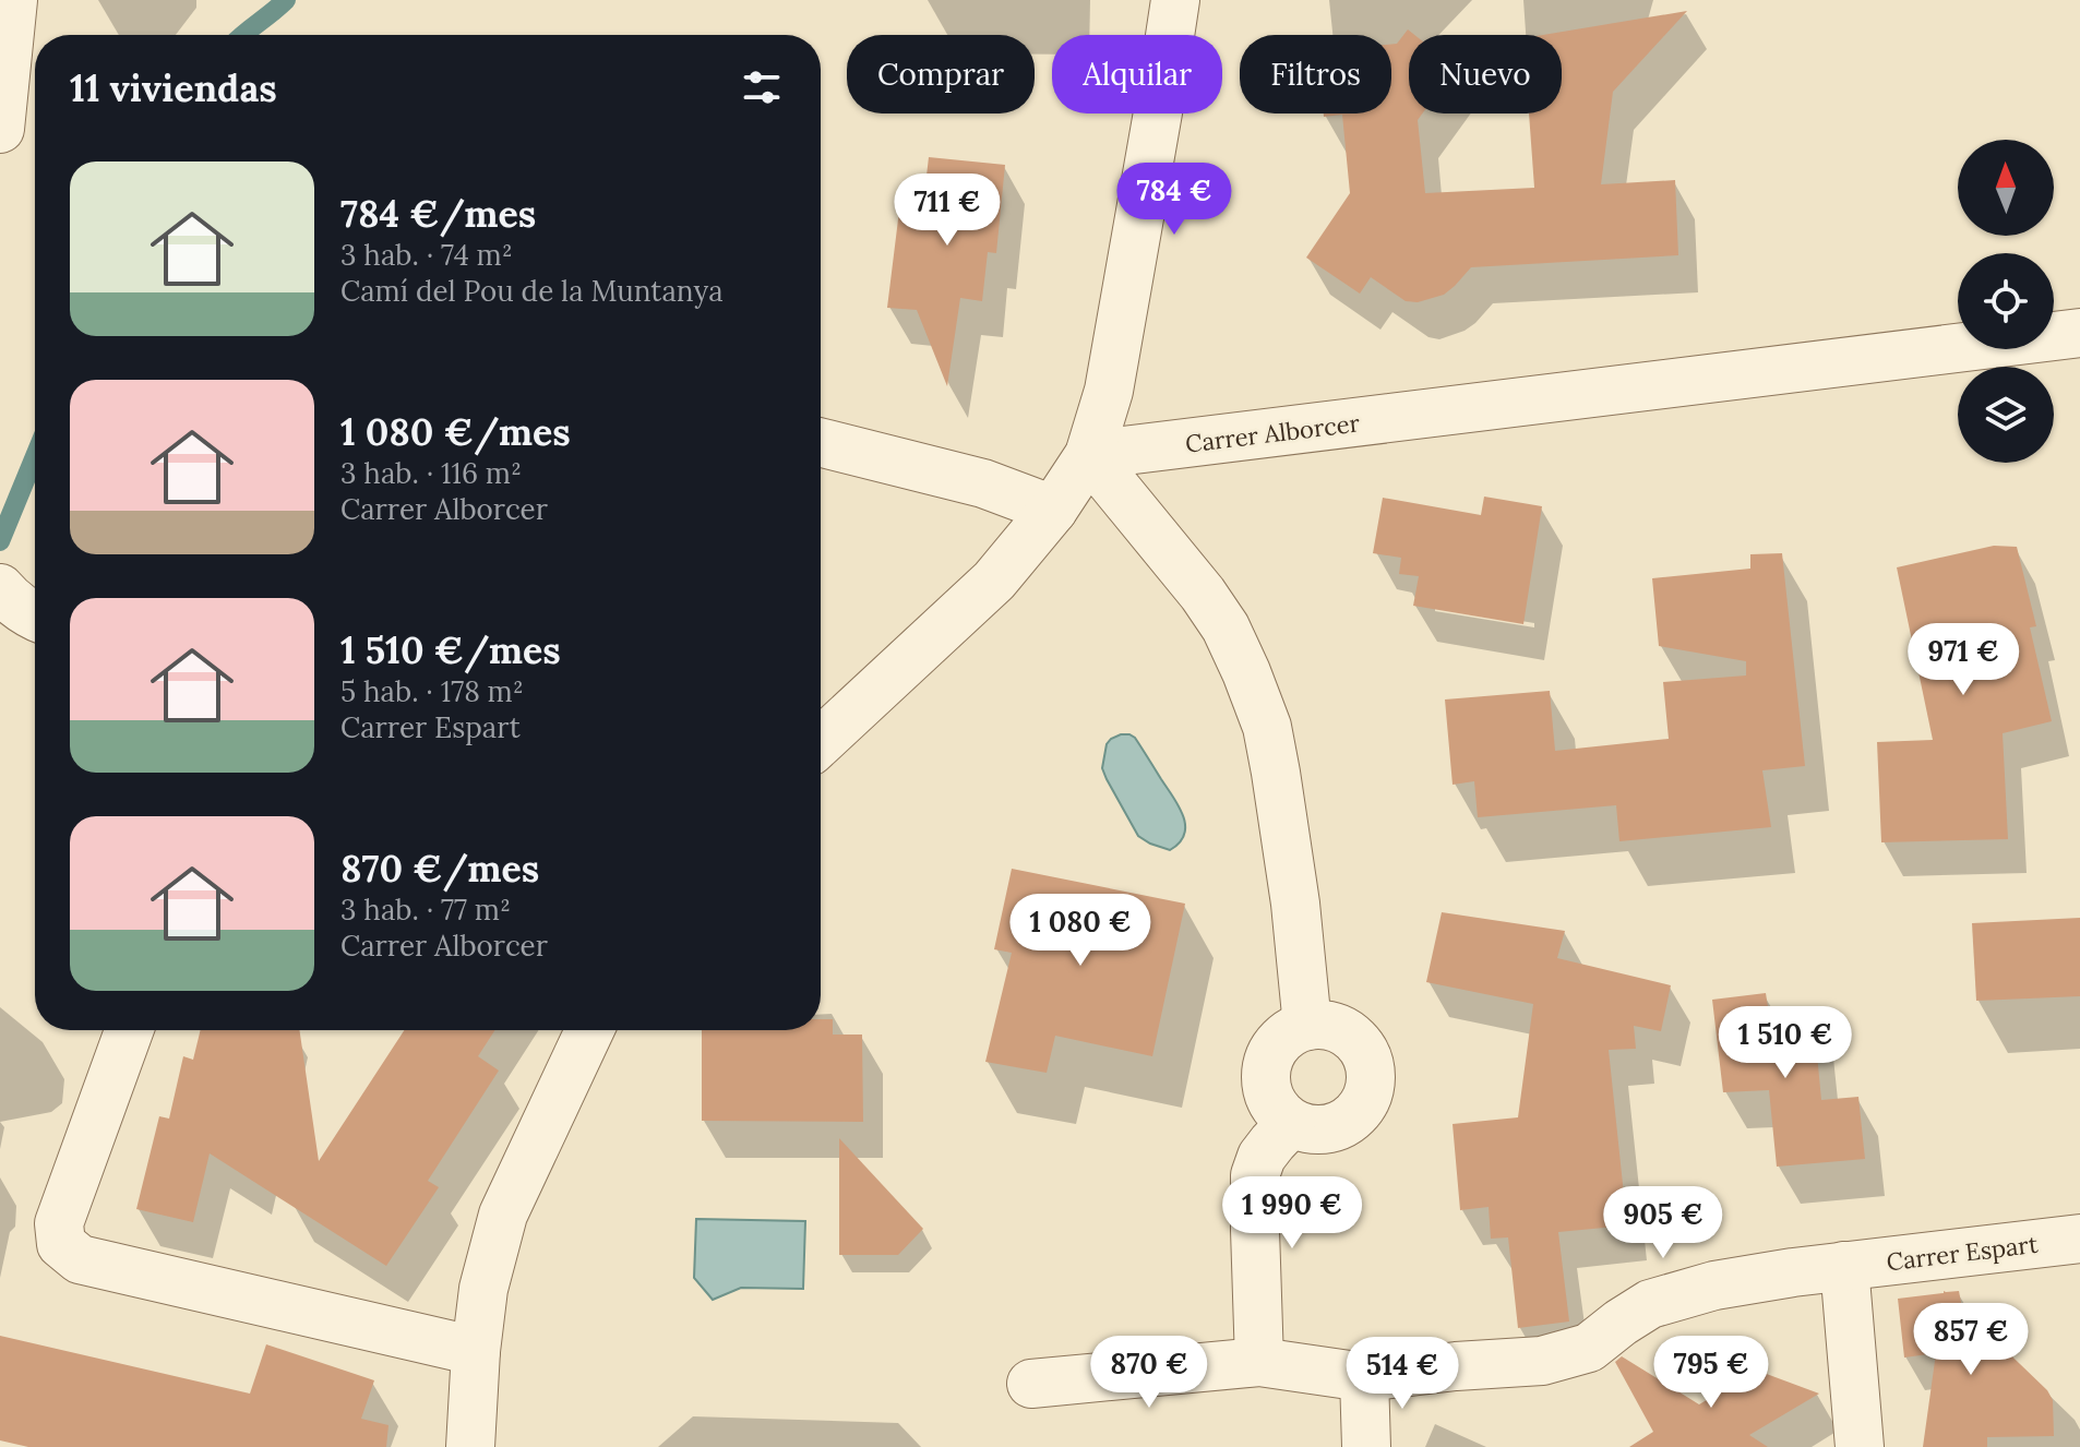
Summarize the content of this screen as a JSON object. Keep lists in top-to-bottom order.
{
  "streets": {
    "street": ["Carrer Alborcer", "Carrer Espart"]
  },
  "north": "top",
  "page": {
    "chip": [
      "Comprar",
      "Alquilar",
      "Filtros",
      "Nuevo"
    ],
    "heading": "11 viviendas",
    "list": [
      {
        "name": "784 €/mes",
        "note": "3 hab. · 74 m² · Camí del Pou de la Muntanya"
      },
      {
        "name": "1 080 €/mes",
        "note": "3 hab. · 116 m² · Carrer Alborcer"
      },
      {
        "name": "1 510 €/mes",
        "note": "5 hab. · 178 m² · Carrer Espart"
      },
      {
        "name": "870 €/mes",
        "note": "3 hab. · 77 m² · Carrer Alborcer"
      }
    ],
    "price": [
      "784 €",
      "711 €",
      "971 €",
      "1 080 €",
      "1 510 €",
      "1 990 €",
      "905 €",
      "857 €",
      "870 €",
      "795 €",
      "514 €"
    ]
  }
}
